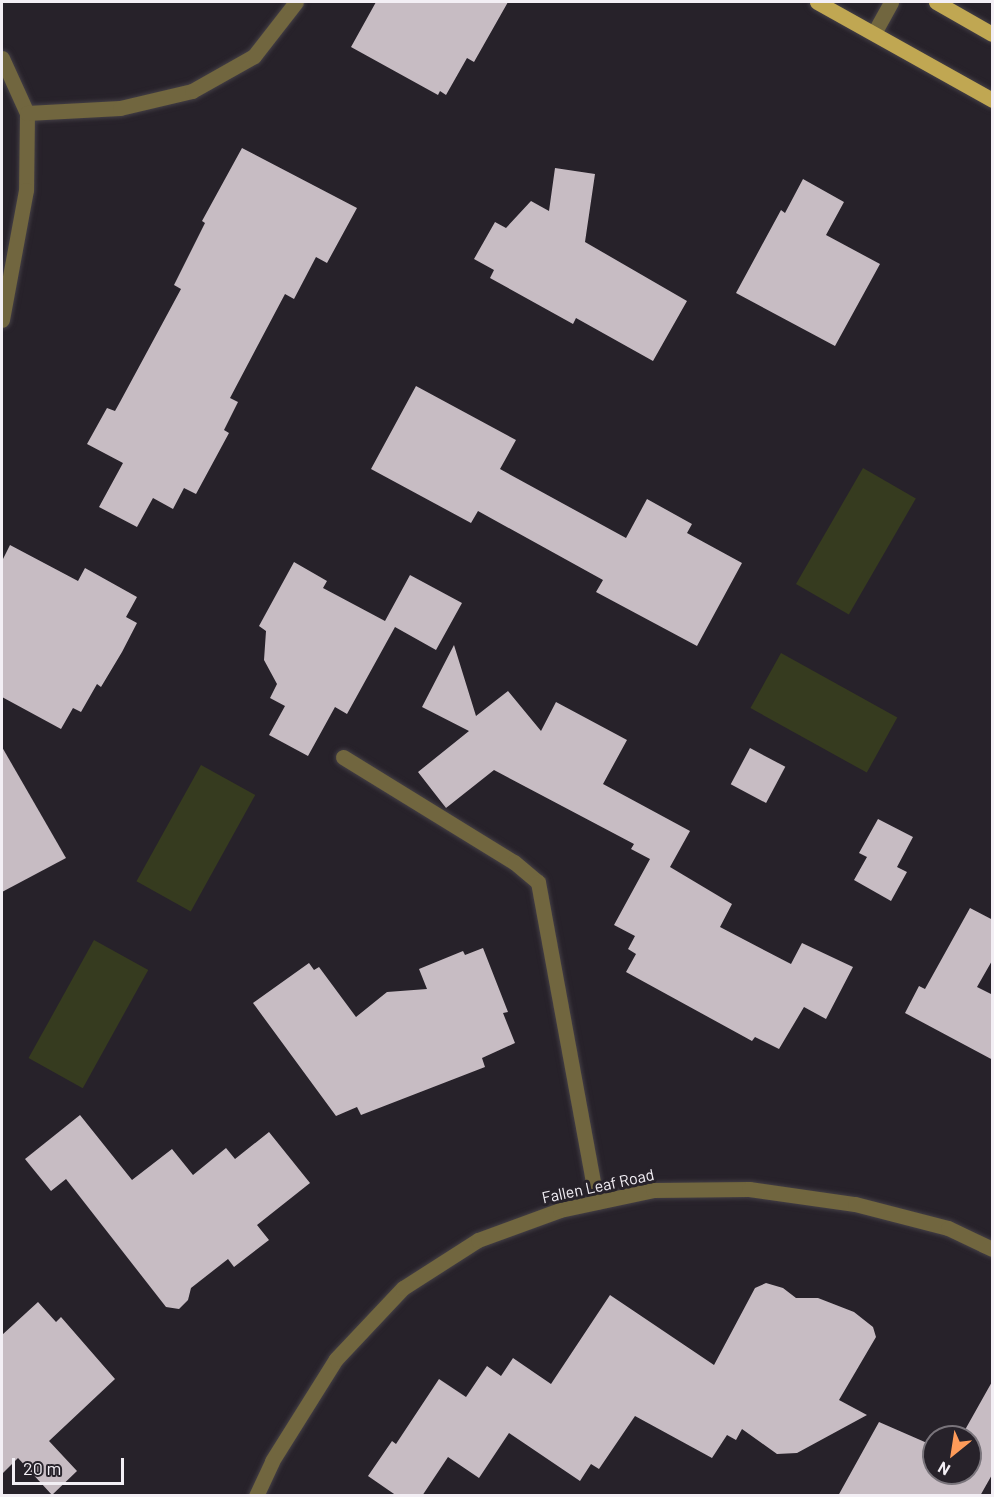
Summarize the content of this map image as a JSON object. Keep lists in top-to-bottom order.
{
  "streets": {
    "street": ["Fallen Leaf Road"]
  },
  "scale_bar": "20 m",
  "north": "bottom left"
}
